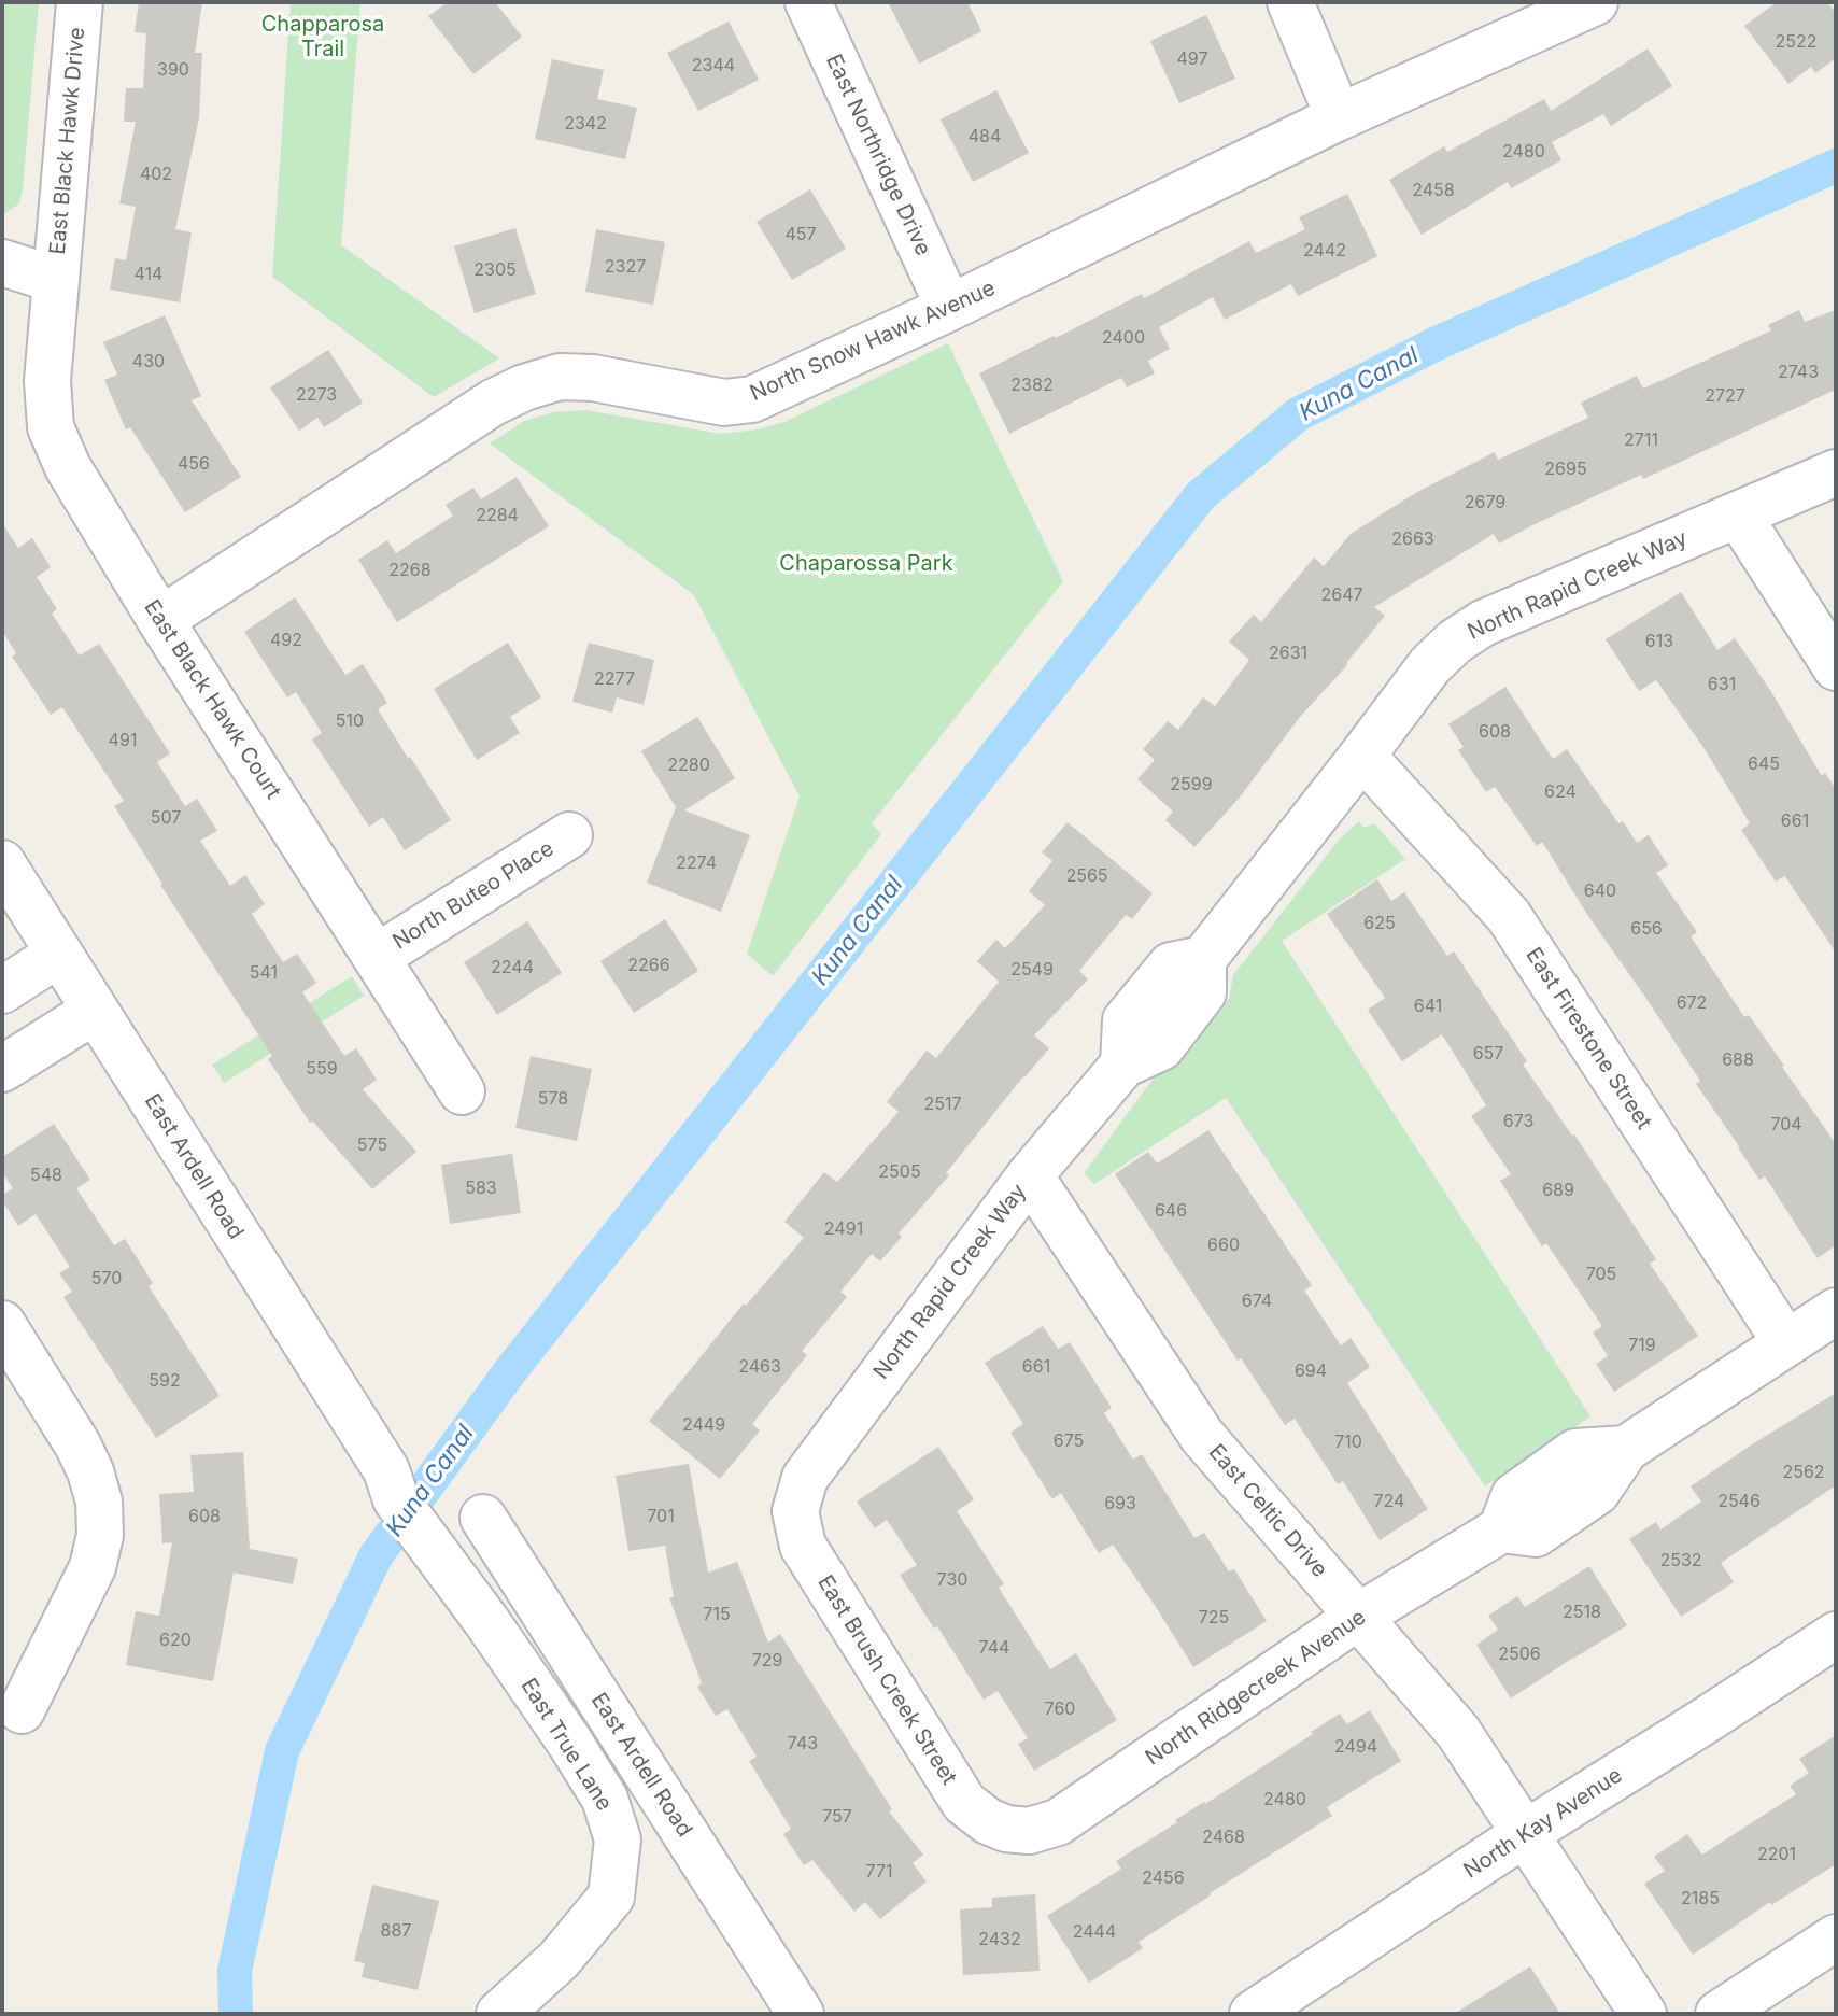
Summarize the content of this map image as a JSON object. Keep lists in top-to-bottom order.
{
  "streets": {
    "street": [
      "East Black Hawk Drive",
      "East Northridge Drive",
      "North Snow Hawk Avenue",
      "North Rapid Creek Way",
      "East Black Hawk Court",
      "North Buteo Place",
      "East Firestone Street",
      "East Ardell Road",
      "East Celtic Drive",
      "East Brush Creek Street",
      "North Ridgecreek Avenue",
      "East True Lane",
      "North Kay Avenue"
    ]
  },
  "crossings": [
    ["East Black Hawk Drive", "East Black Hawk Court"],
    ["East Northridge Drive", "North Snow Hawk Avenue"],
    ["North Snow Hawk Avenue", "East Black Hawk Court"],
    ["North Rapid Creek Way", "East Firestone Street"],
    ["North Rapid Creek Way", "East Celtic Drive"],
    ["North Rapid Creek Way", "East Brush Creek Street"],
    ["East Black Hawk Court", "North Buteo Place"],
    ["East Firestone Street", "North Ridgecreek Avenue"],
    ["East Ardell Road", "East True Lane"],
    ["East Celtic Drive", "North Ridgecreek Avenue"],
    ["East Celtic Drive", "North Kay Avenue"],
    ["East Brush Creek Street", "North Ridgecreek Avenue"]
  ],
  "water": ["Kuna Canal"],
  "parks": ["Chapparosa Trail", "Chaparossa Park"],
  "house_numbers": [
    "2522",
    "497",
    "2344",
    "390",
    "2342",
    "484",
    "2480",
    "402",
    "2458",
    "457",
    "2442",
    "2327",
    "2305",
    "414",
    "2400",
    "430",
    "2743",
    "2382",
    "2273",
    "2727",
    "2711",
    "456",
    "2695",
    "2679",
    "2284",
    "2663",
    "2268",
    "2647",
    "492",
    "613",
    "2631",
    "2277",
    "631",
    "510",
    "608",
    "491",
    "645",
    "2280",
    "2599",
    "624",
    "507",
    "661",
    "2274",
    "2565",
    "640",
    "625",
    "656",
    "2266",
    "2244",
    "2549",
    "541",
    "672",
    "641",
    "657",
    "688",
    "559",
    "578",
    "2517",
    "673",
    "704",
    "575",
    "2505",
    "548",
    "583",
    "689",
    "646",
    "2491",
    "660",
    "705",
    "570",
    "674",
    "719",
    "2463",
    "661",
    "694",
    "592",
    "2449",
    "675",
    "710",
    "2562",
    "724",
    "2546",
    "693",
    "608",
    "701",
    "2532",
    "730",
    "2518",
    "715",
    "725",
    "620",
    "744",
    "2506",
    "729",
    "760",
    "743",
    "2494",
    "2480",
    "757",
    "2468",
    "2201",
    "771",
    "2456",
    "2185",
    "887",
    "2444",
    "2432"
  ]
}
